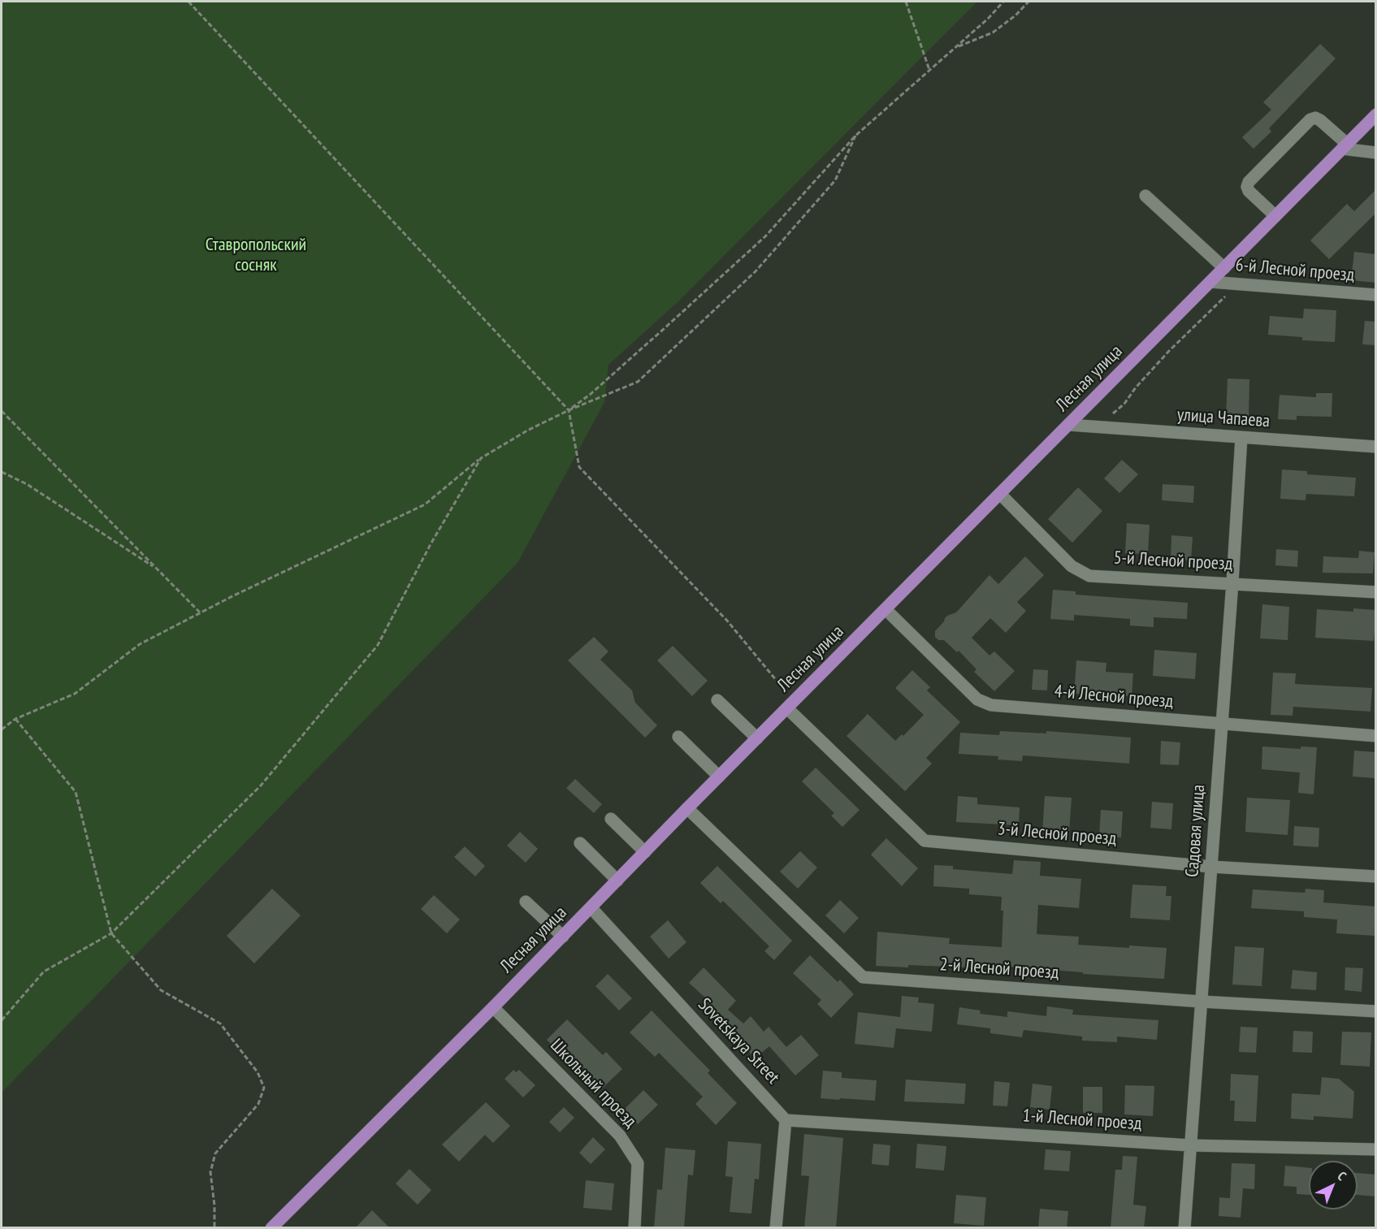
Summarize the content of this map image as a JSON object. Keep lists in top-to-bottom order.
{
  "streets": {
    "main road": ["Лесная улица"],
    "street": [
      "6-й Лесной проезд",
      "улица Чапаева",
      "5-й Лесной проезд",
      "4-й Лесной проезд",
      "Садовая улица",
      "3-й Лесной проезд",
      "2-й Лесной проезд",
      "Sovetskaya Street",
      "Школьный проезд",
      "1-й Лесной проезд"
    ]
  },
  "crossings": [
    ["6-й Лесной проезд", "Лесная улица"],
    ["Лесная улица", "улица Чапаева"],
    ["Лесная улица", "5-й Лесной проезд"],
    ["Лесная улица", "4-й Лесной проезд"],
    ["Лесная улица", "3-й Лесной проезд"],
    ["Лесная улица", "2-й Лесной проезд"],
    ["Лесная улица", "Sovetskaya Street"],
    ["Лесная улица", "Школьный проезд"],
    ["улица Чапаева", "Садовая улица"],
    ["5-й Лесной проезд", "Садовая улица"],
    ["4-й Лесной проезд", "Садовая улица"],
    ["Садовая улица", "3-й Лесной проезд"],
    ["Садовая улица", "2-й Лесной проезд"],
    ["Садовая улица", "1-й Лесной проезд"],
    ["Sovetskaya Street", "1-й Лесной проезд"]
  ],
  "parks": ["Ставропольский сосняк"],
  "north": "top right"
}
